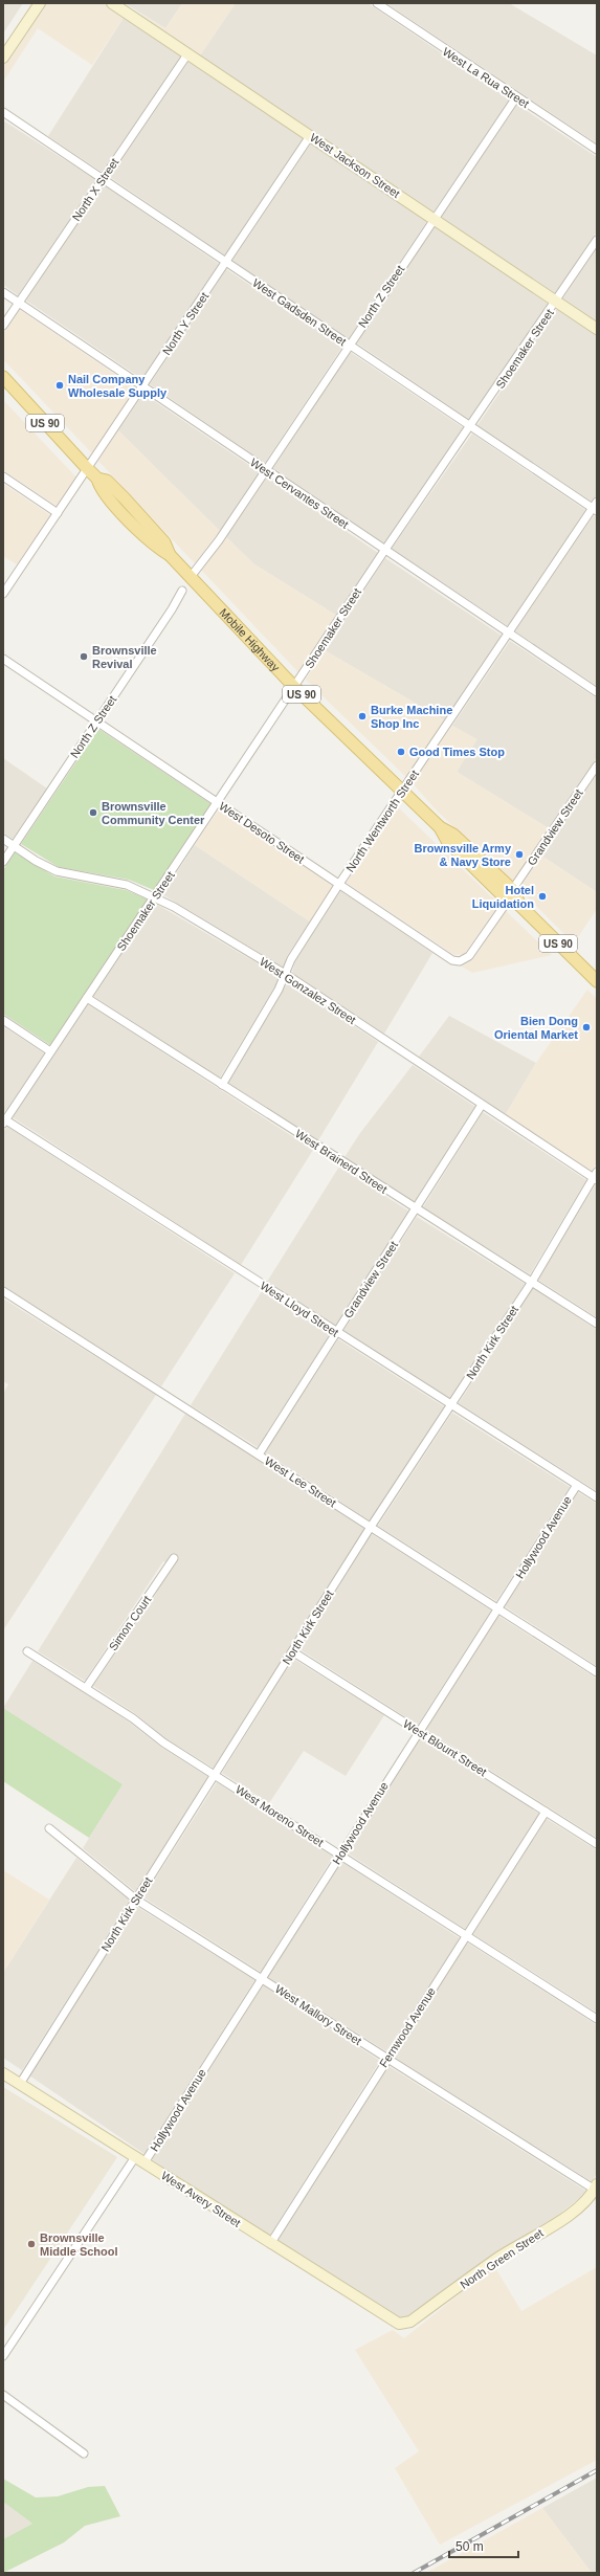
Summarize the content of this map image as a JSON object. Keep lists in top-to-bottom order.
{
  "streets": {
    "main road": ["US 90", "Mobile Highway"],
    "street": [
      "West La Rua Street",
      "West Jackson Street",
      "North X Street",
      "North Z Street",
      "West Gadsden Street",
      "North Y Street",
      "Shoemaker Street",
      "West Cervantes Street",
      "North Wentworth Street",
      "Grandview Street",
      "West Desoto Street",
      "West Gonzalez Street",
      "West Brainerd Street",
      "West Lloyd Street",
      "North Kirk Street",
      "West Lee Street",
      "Hollywood Avenue",
      "Simon Court",
      "West Blount Street",
      "West Moreno Street",
      "West Mallory Street",
      "Fernwood Avenue",
      "West Avery Street",
      "North Green Street"
    ]
  },
  "crossings": [
    ["West La Rua Street", "North Z Street"],
    ["West Jackson Street", "North X Street"],
    ["West Jackson Street", "North Z Street"],
    ["West Jackson Street", "North Y Street"],
    ["West Jackson Street", "Shoemaker Street"],
    ["North X Street", "West Gadsden Street"],
    ["North X Street", "West Cervantes Street"],
    ["North Z Street", "West Gadsden Street"],
    ["North Z Street", "West Cervantes Street"],
    ["North Z Street", "Mobile Highway"],
    ["North Z Street", "West Desoto Street"],
    ["North Z Street", "West Gonzalez Street"],
    ["West Gadsden Street", "North Y Street"],
    ["West Gadsden Street", "Shoemaker Street"],
    ["West Gadsden Street", "North Wentworth Street"],
    ["North Y Street", "West Cervantes Street"],
    ["North Y Street", "Mobile Highway"],
    ["Shoemaker Street", "West Cervantes Street"],
    ["Shoemaker Street", "Mobile Highway"],
    ["Shoemaker Street", "West Desoto Street"],
    ["Shoemaker Street", "West Gonzalez Street"],
    ["Shoemaker Street", "West Brainerd Street"],
    ["Shoemaker Street", "West Lloyd Street"],
    ["West Cervantes Street", "North Wentworth Street"],
    ["Mobile Highway", "North Wentworth Street"],
    ["Mobile Highway", "Grandview Street"],
    ["Mobile Highway", "West Desoto Street"],
    ["North Wentworth Street", "West Desoto Street"],
    ["North Wentworth Street", "West Gonzalez Street"],
    ["North Wentworth Street", "West Brainerd Street"],
    ["Grandview Street", "West Gonzalez Street"],
    ["Grandview Street", "West Brainerd Street"],
    ["Grandview Street", "West Lloyd Street"],
    ["Grandview Street", "West Lee Street"],
    ["West Gonzalez Street", "North Kirk Street"],
    ["West Brainerd Street", "North Kirk Street"],
    ["West Lloyd Street", "North Kirk Street"],
    ["West Lloyd Street", "Hollywood Avenue"],
    ["North Kirk Street", "West Lee Street"],
    ["North Kirk Street", "West Blount Street"],
    ["North Kirk Street", "West Moreno Street"],
    ["North Kirk Street", "West Mallory Street"],
    ["North Kirk Street", "West Avery Street"],
    ["West Lee Street", "Hollywood Avenue"],
    ["Hollywood Avenue", "West Blount Street"],
    ["Hollywood Avenue", "West Moreno Street"],
    ["Hollywood Avenue", "West Mallory Street"],
    ["Hollywood Avenue", "West Avery Street"],
    ["Simon Court", "West Moreno Street"],
    ["West Blount Street", "Fernwood Avenue"],
    ["West Moreno Street", "Fernwood Avenue"],
    ["West Mallory Street", "Fernwood Avenue"],
    ["West Mallory Street", "North Green Street"],
    ["Fernwood Avenue", "West Avery Street"],
    ["West Avery Street", "North Green Street"]
  ],
  "places": [
    "Nail Company Wholesale Supply",
    "Brownsville Revival",
    "Burke Machine Shop Inc",
    "Good Times Stop",
    "Brownsville Community Center",
    "Brownsville Army & Navy Store",
    "Hotel Liquidation",
    "Bien Dong Oriental Market",
    "Brownsville Middle School"
  ],
  "scale_bar": "50 m"
}
